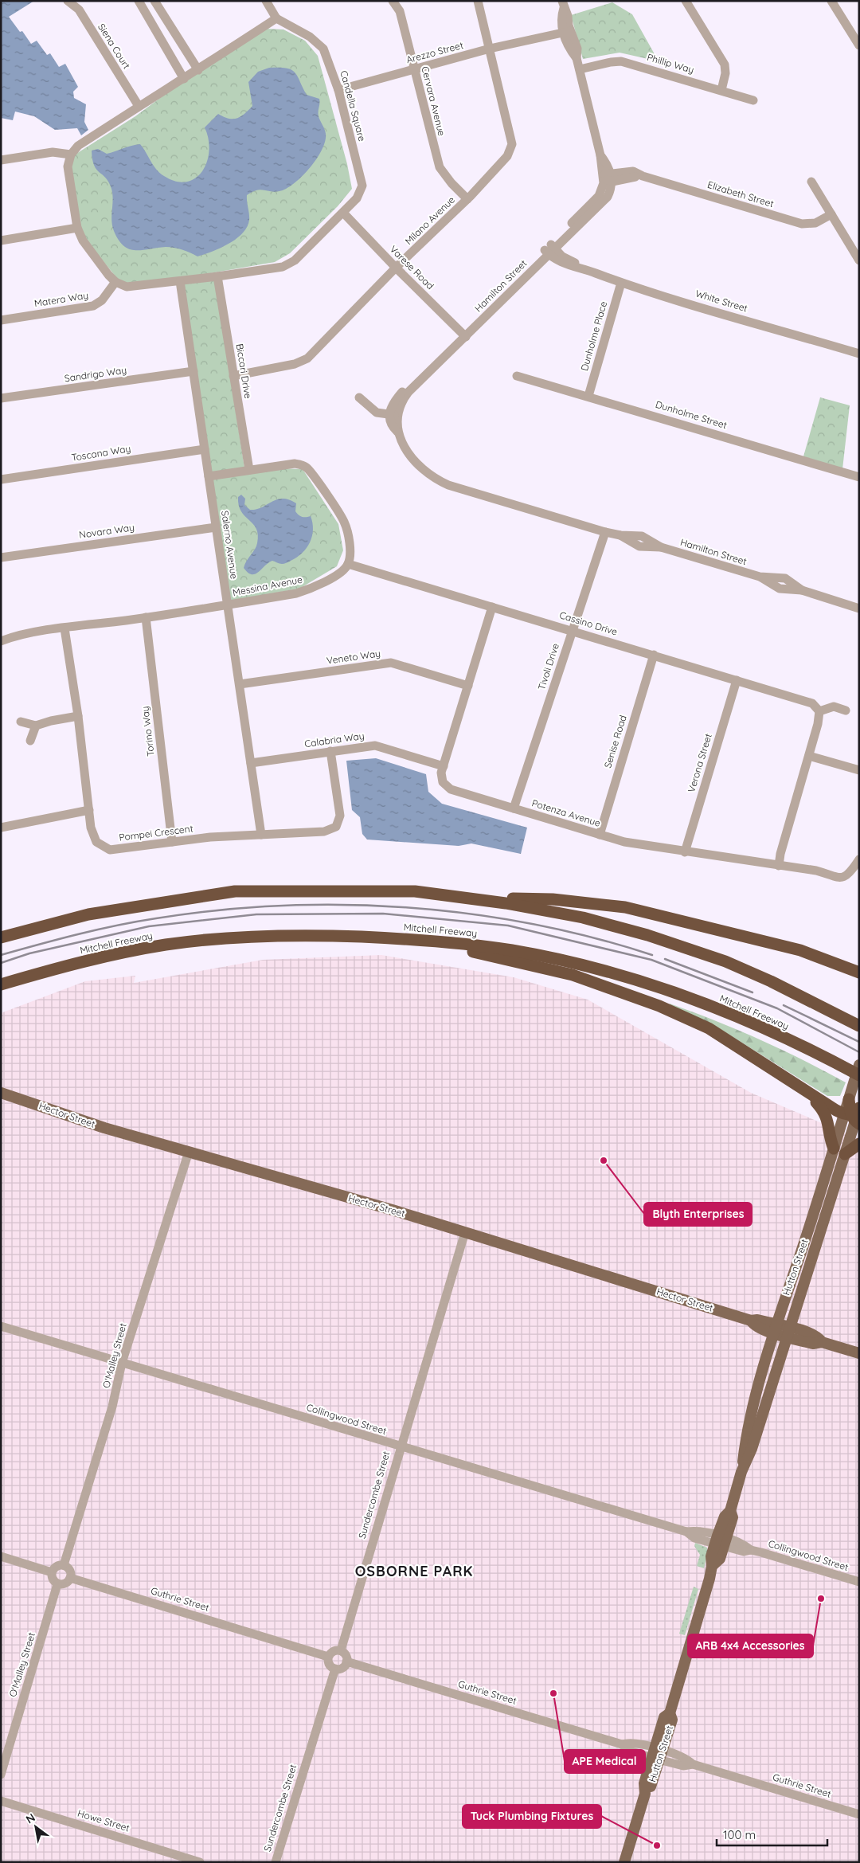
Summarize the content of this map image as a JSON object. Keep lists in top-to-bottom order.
{
  "streets": {
    "highway": ["Mitchell Freeway"],
    "main road": ["Hector Street", "Hutton Street"],
    "street": [
      "Siena Court",
      "Arezzo Street",
      "Phillip Way",
      "Cervara Avenue",
      "Candella Square",
      "Elizabeth Street",
      "Milano Avenue",
      "Varese Road",
      "Hamilton Street",
      "Matera Way",
      "White Street",
      "Dunholme Place",
      "Biccari Drive",
      "Sandrigo Way",
      "Dunholme Street",
      "Toscana Way",
      "Novara Way",
      "Salerno Avenue",
      "Messina Avenue",
      "Cassino Drive",
      "Veneto Way",
      "Tivoli Drive",
      "Torino Way",
      "Calabria Way",
      "Senise Road",
      "Verona Street",
      "Potenza Avenue",
      "Pompei Crescent",
      "O'Malley Street",
      "Collingwood Street",
      "Sundercombe Street",
      "Guthrie Street",
      "Howe Street"
    ]
  },
  "crossings": [
    ["Arezzo Street", "Cervara Avenue"],
    ["Arezzo Street", "Candella Square"],
    ["Arezzo Street", "Milano Avenue"],
    ["Cervara Avenue", "Milano Avenue"],
    ["Candella Square", "Varese Road"],
    ["Candella Square", "Matera Way"],
    ["Candella Square", "Biccari Drive"],
    ["Candella Square", "Salerno Avenue"],
    ["Elizabeth Street", "Hamilton Street"],
    ["Milano Avenue", "Varese Road"],
    ["Milano Avenue", "Biccari Drive"],
    ["Varese Road", "Hamilton Street"],
    ["Hamilton Street", "White Street"],
    ["Hamilton Street", "Tivoli Drive"],
    ["White Street", "Dunholme Place"],
    ["Dunholme Place", "Dunholme Street"],
    ["Sandrigo Way", "Salerno Avenue"],
    ["Toscana Way", "Salerno Avenue"],
    ["Novara Way", "Salerno Avenue"],
    ["Salerno Avenue", "Messina Avenue"],
    ["Salerno Avenue", "Veneto Way"],
    ["Salerno Avenue", "Calabria Way"],
    ["Salerno Avenue", "Pompei Crescent"],
    ["Messina Avenue", "Cassino Drive"],
    ["Messina Avenue", "Torino Way"],
    ["Messina Avenue", "Pompei Crescent"],
    ["Cassino Drive", "Tivoli Drive"],
    ["Cassino Drive", "Senise Road"],
    ["Cassino Drive", "Verona Street"],
    ["Cassino Drive", "Potenza Avenue"],
    ["Veneto Way", "Potenza Avenue"],
    ["Tivoli Drive", "Potenza Avenue"],
    ["Torino Way", "Pompei Crescent"],
    ["Calabria Way", "Potenza Avenue"],
    ["Calabria Way", "Pompei Crescent"],
    ["Senise Road", "Potenza Avenue"],
    ["Verona Street", "Potenza Avenue"],
    ["Hector Street", "Hutton Street"],
    ["Hector Street", "O'Malley Street"],
    ["Hector Street", "Sundercombe Street"],
    ["Hutton Street", "Collingwood Street"],
    ["Hutton Street", "Guthrie Street"],
    ["O'Malley Street", "Collingwood Street"],
    ["O'Malley Street", "Guthrie Street"],
    ["Collingwood Street", "Sundercombe Street"],
    ["Sundercombe Street", "Guthrie Street"]
  ],
  "districts": ["OSBORNE PARK"],
  "places": [
    "Blyth Enterprises",
    "ARB 4x4 Accessories",
    "APE Medical",
    "Tuck Plumbing Fixtures"
  ],
  "scale_bar": "100 m",
  "north": "top left"
}
